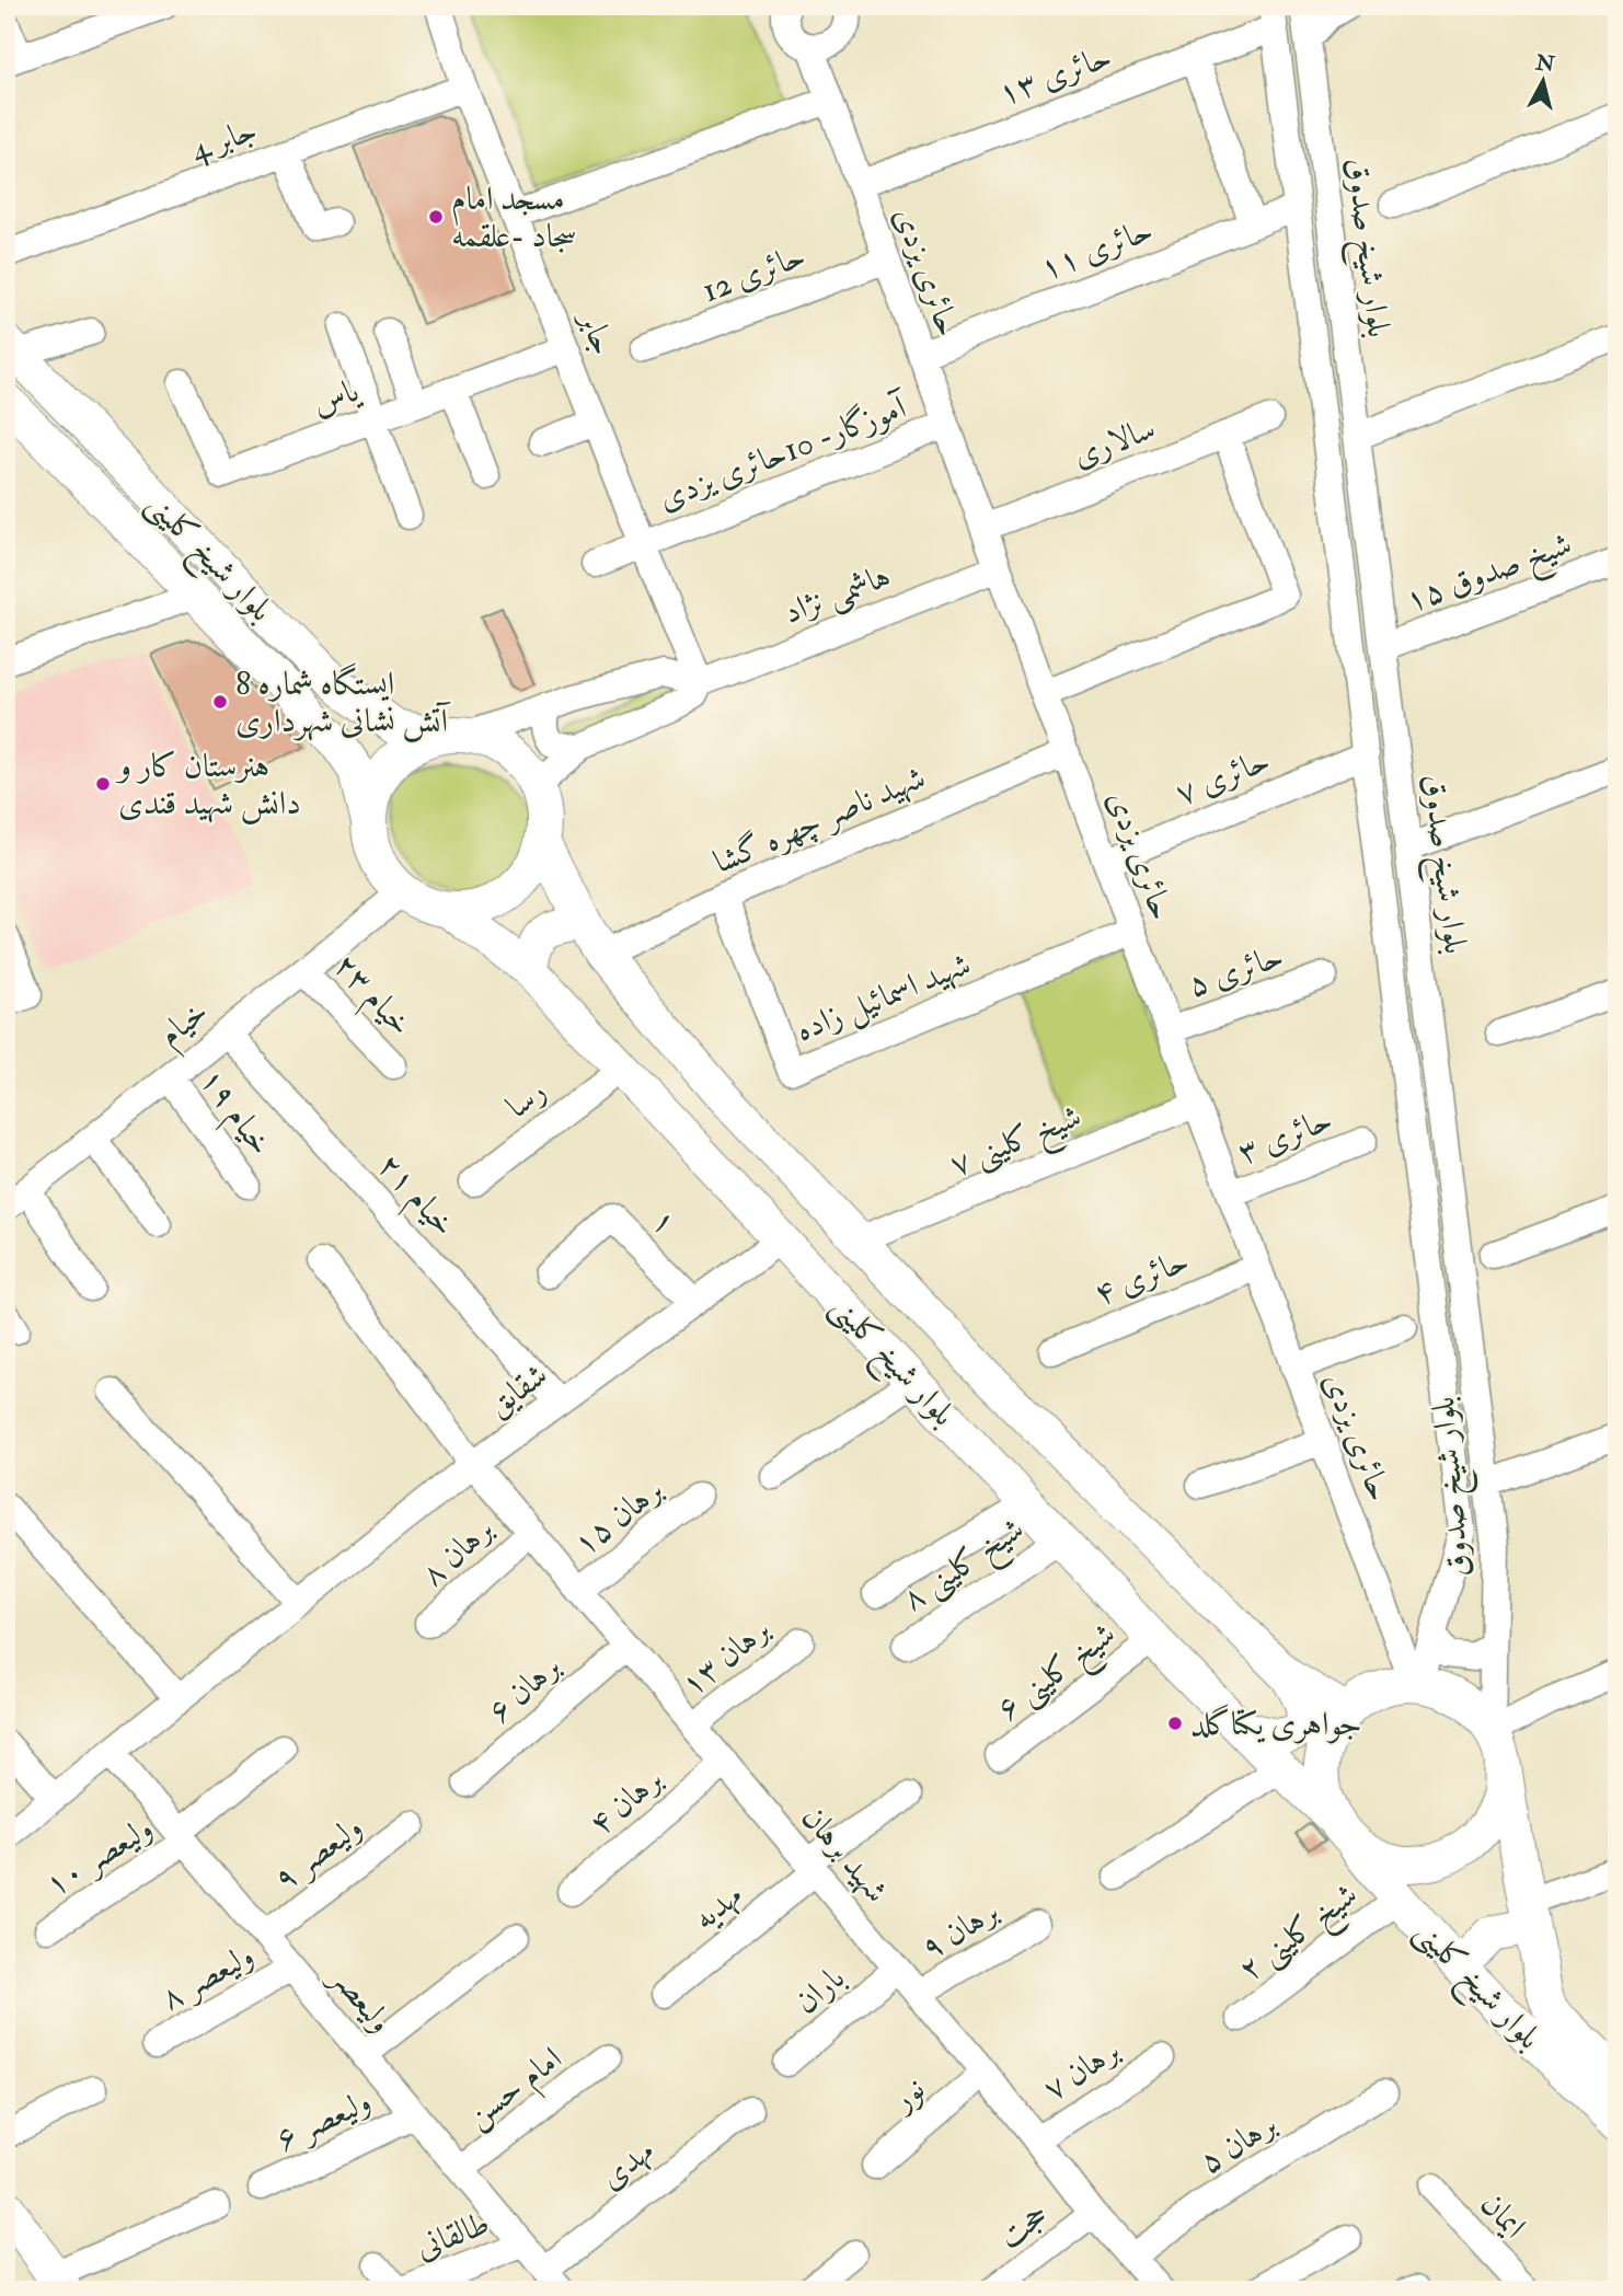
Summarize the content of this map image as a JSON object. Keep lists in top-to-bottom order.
{
  "streets": {
    "main road": ["بلوار شیخ کلینی"],
    "street": [
      "حائری ۱۳",
      "جابر 4",
      "بلوار شیخ صدوق",
      "حائری ۱۱",
      "حائری یزدی",
      "حائری 12",
      "جابر",
      "یاس",
      "سالاری",
      "آموزگار- 10حائری یزدی",
      "شیخ صدوق ۱۵",
      "هاشمی نژاد",
      "حائری ۷",
      "شهید ناصر چهره گشا",
      "حائری ۵",
      "خیام ۲۳",
      "شهید اسمائیل زاده",
      "خیام",
      "رسا",
      "خیام ۱۹",
      "حائری ۳",
      "شیخ کلینی ۷",
      "خیام ۲۱",
      "۱",
      "حائری ۴",
      "شقایق",
      "برهان ۱۵",
      "برهان ۸",
      "شیخ کلینی ۸",
      "برهان ۱۳",
      "شیخ کلینی ۶",
      "برهان ۶",
      "برهان ۴",
      "ولیعصر ۹",
      "شهید برهان",
      "ولیعصر ۱۰",
      "مهدیه",
      "برهان ۹",
      "شیخ کلینی ۲",
      "ولیعصر ۸",
      "باران",
      "ولیعصر",
      "برهان ۷",
      "امام حسن",
      "نور",
      "ولیعصر ۶",
      "برهان ۵",
      "مهدی",
      "ایمان",
      "حجت",
      "طالقانی"
    ]
  },
  "crossings": [
    ["حائری ۱۳", "بلوار شیخ صدوق"],
    ["حائری ۱۳", "حائری یزدی"],
    ["جابر 4", "جابر"],
    ["بلوار شیخ صدوق", "حائری ۱۱"],
    ["بلوار شیخ صدوق", "حائری یزدی"],
    ["بلوار شیخ صدوق", "بلوار شیخ کلینی"],
    ["بلوار شیخ صدوق", "شیخ صدوق ۱۵"],
    ["بلوار شیخ صدوق", "حائری ۷"],
    ["حائری ۱۱", "حائری یزدی"],
    ["حائری یزدی", "حائری 12"],
    ["حائری یزدی", "سالاری"],
    ["حائری یزدی", "آموزگار- 10حائری یزدی"],
    ["حائری یزدی", "بلوار شیخ کلینی"],
    ["حائری یزدی", "هاشمی نژاد"],
    ["حائری یزدی", "حائری ۷"],
    ["حائری یزدی", "شهید ناصر چهره گشا"],
    ["حائری یزدی", "حائری ۵"],
    ["حائری یزدی", "شهید اسمائیل زاده"],
    ["حائری یزدی", "حائری ۳"],
    ["حائری یزدی", "شیخ کلینی ۷"],
    ["حائری یزدی", "حائری ۴"],
    ["جابر", "یاس"],
    ["جابر", "آموزگار- 10حائری یزدی"],
    ["جابر", "هاشمی نژاد"],
    ["بلوار شیخ کلینی", "شهید ناصر چهره گشا"],
    ["بلوار شیخ کلینی", "خیام"],
    ["بلوار شیخ کلینی", "رسا"],
    ["بلوار شیخ کلینی", "شیخ کلینی ۷"],
    ["بلوار شیخ کلینی", "شقایق"],
    ["بلوار شیخ کلینی", "شیخ کلینی ۸"],
    ["بلوار شیخ کلینی", "شیخ کلینی ۶"],
    ["بلوار شیخ کلینی", "شیخ کلینی ۲"],
    ["شهید ناصر چهره گشا", "شهید اسمائیل زاده"],
    ["خیام ۲۳", "خیام"],
    ["خیام", "خیام ۱۹"],
    ["خیام", "خیام ۲۱"],
    ["خیام ۲۱", "شقایق"],
    ["۱", "شقایق"],
    ["شقایق", "شهید برهان"],
    ["شقایق", "ولیعصر"],
    ["برهان ۱۵", "شهید برهان"],
    ["برهان ۸", "شهید برهان"],
    ["برهان ۱۳", "شهید برهان"],
    ["برهان ۶", "شهید برهان"],
    ["برهان ۴", "شهید برهان"],
    ["ولیعصر ۹", "ولیعصر"],
    ["شهید برهان", "مهدیه"],
    ["شهید برهان", "برهان ۹"],
    ["شهید برهان", "باران"],
    ["شهید برهان", "برهان ۷"],
    ["شهید برهان", "نور"],
    ["شهید برهان", "برهان ۵"],
    ["شهید برهان", "حجت"],
    ["ولیعصر ۱۰", "ولیعصر"],
    ["ولیعصر ۸", "ولیعصر"],
    ["ولیعصر", "امام حسن"],
    ["ولیعصر", "ولیعصر ۶"],
    ["ولیعصر", "مهدی"],
    ["ولیعصر", "طالقانی"]
  ],
  "places": [
    "مسجد امام سجاد -علقمه",
    "ایستگاه شماره 8 آتش نشانی شهرداری",
    "هنرستان کار و دانش شهید قندی",
    "جواهری یکتاگلد"
  ],
  "north": "top"
}
